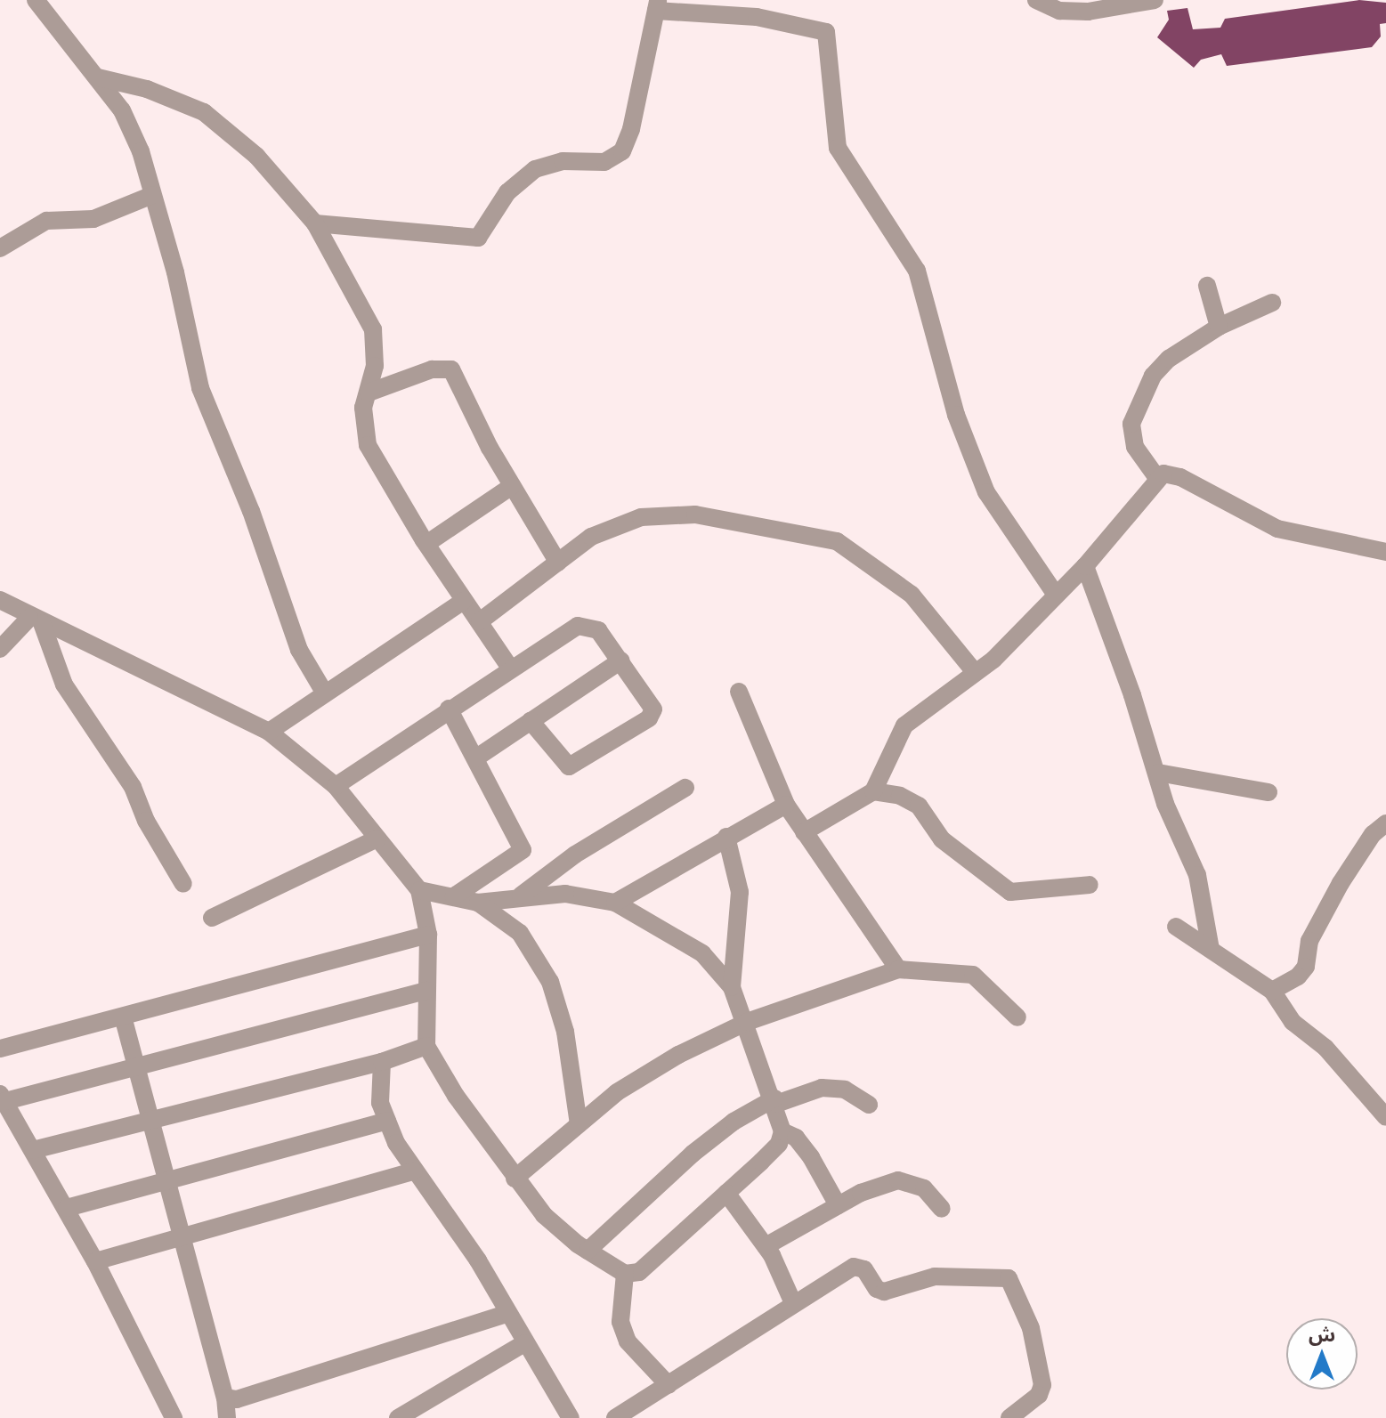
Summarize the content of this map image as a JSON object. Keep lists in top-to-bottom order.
{
  "north": "top"
}
